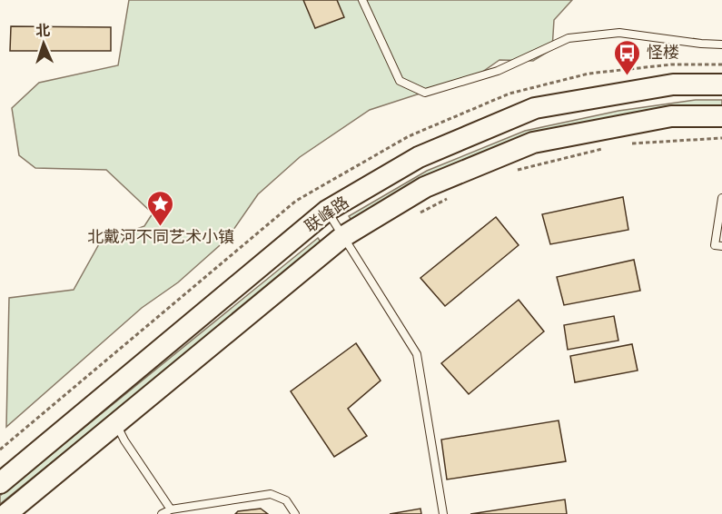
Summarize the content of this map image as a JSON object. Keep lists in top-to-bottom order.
{
  "streets": {
    "main road": ["联峰路"]
  },
  "places": {
    "bus stop": ["怪楼"],
    "place": ["北戴河不同艺术小镇"]
  },
  "north": "top"
}
